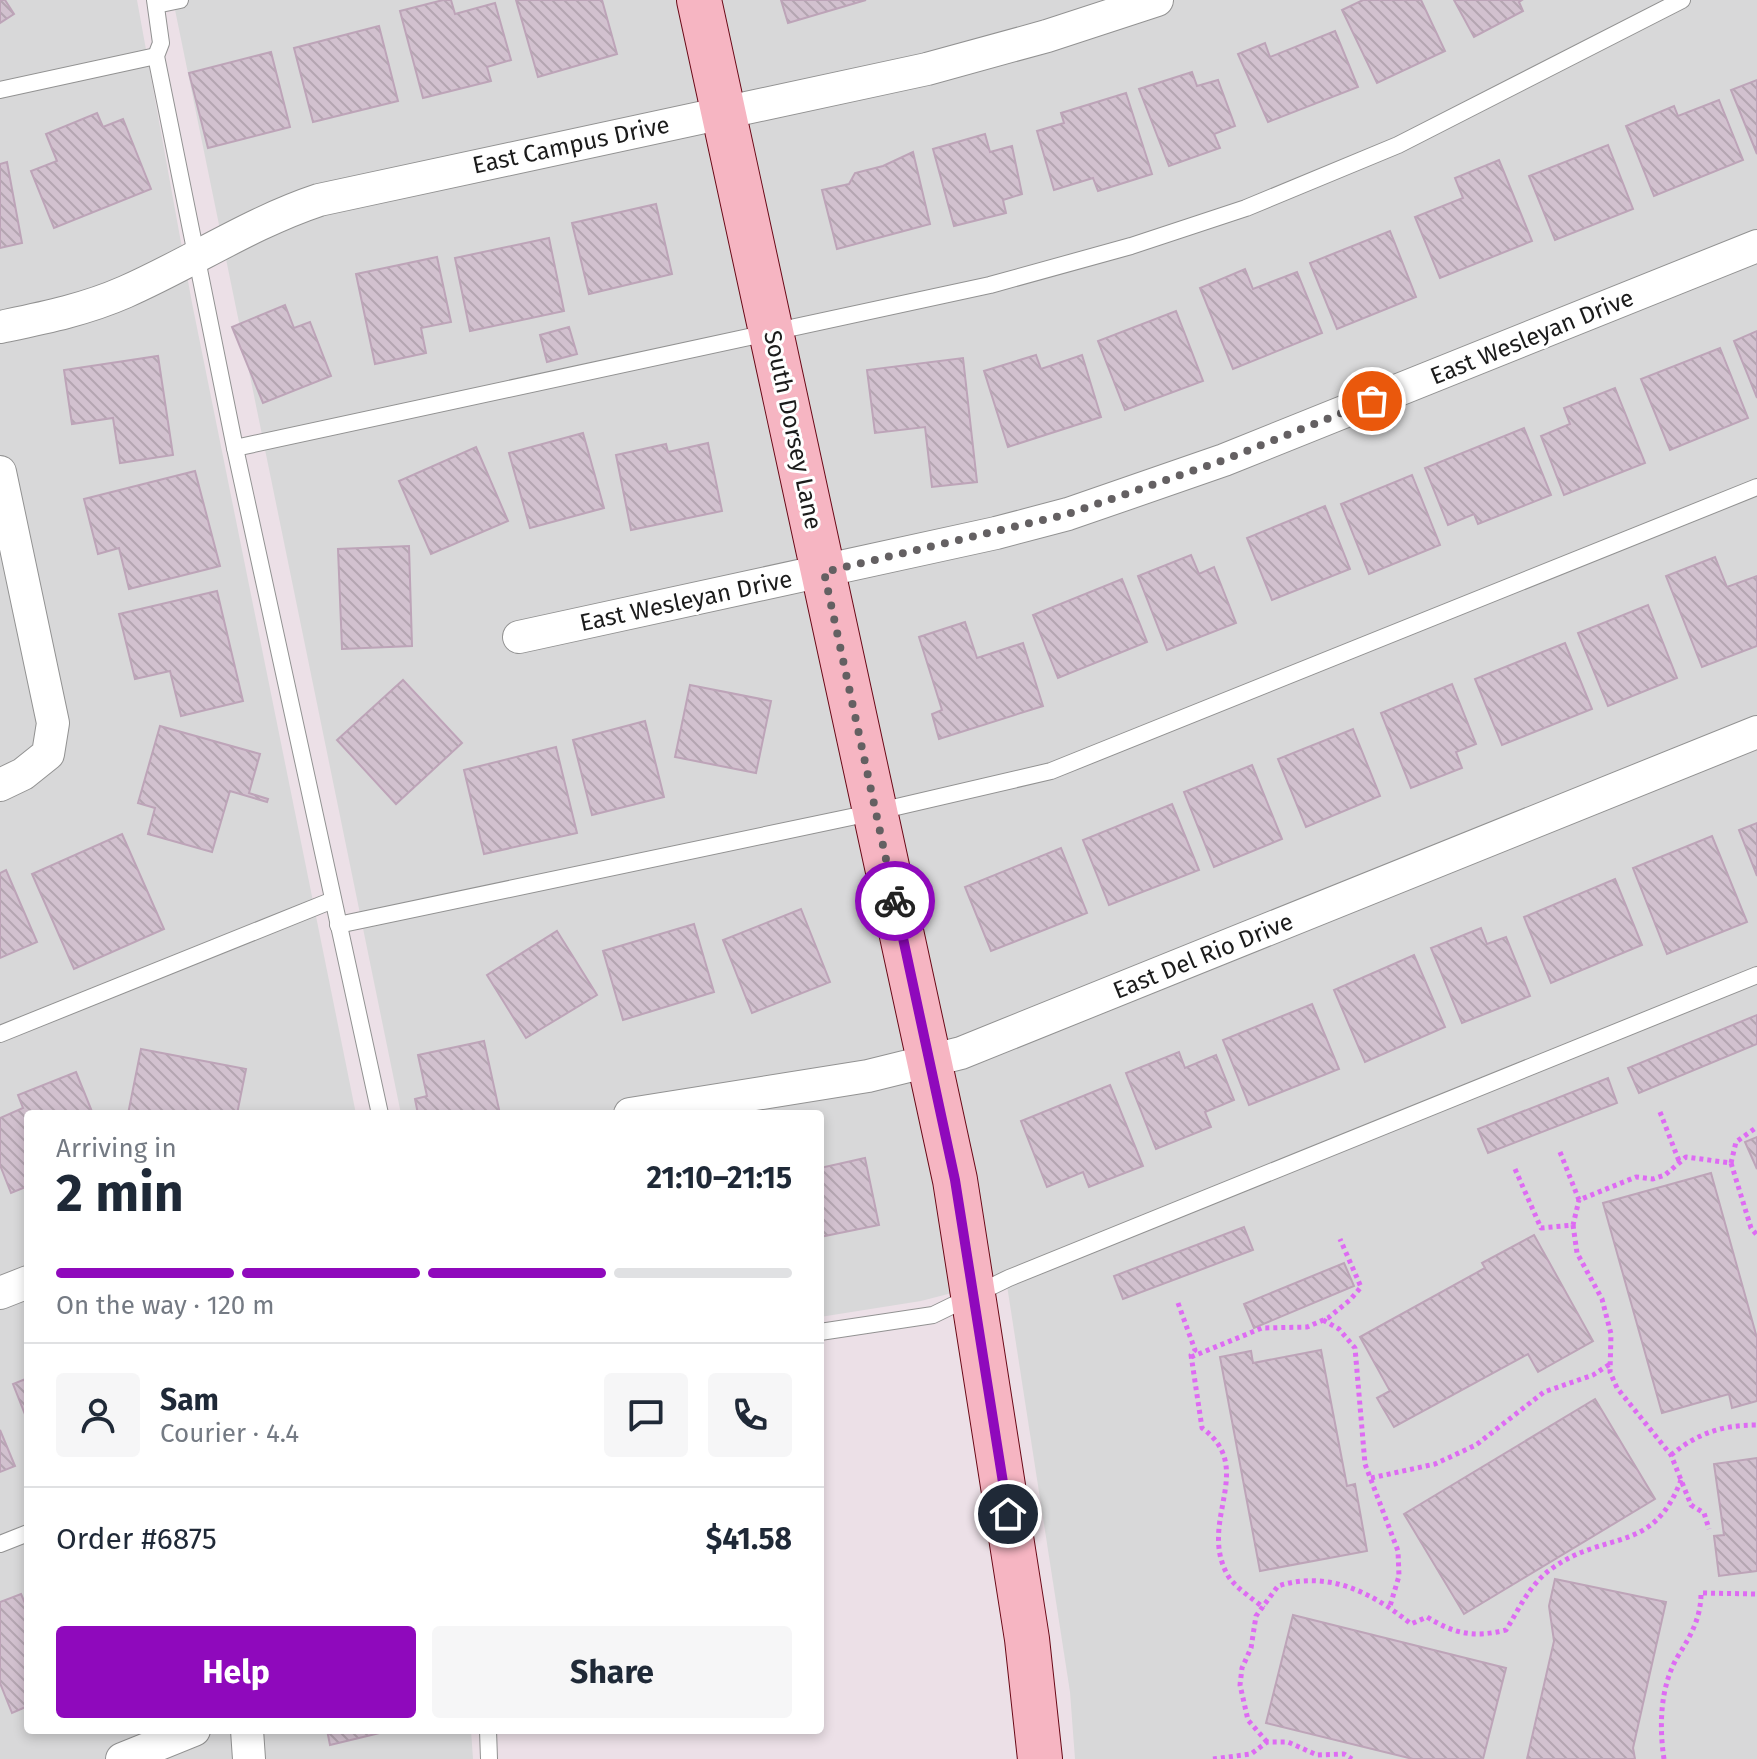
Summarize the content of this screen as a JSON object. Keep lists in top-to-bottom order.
{
  "streets": {
    "street": [
      "East Campus Drive",
      "East Wesleyan Drive",
      "South Dorsey Lane",
      "East Del Rio Drive"
    ]
  },
  "crossings": [
    ["East Campus Drive", "South Dorsey Lane"],
    ["East Wesleyan Drive", "South Dorsey Lane"],
    ["South Dorsey Lane", "East Del Rio Drive"]
  ],
  "page": {
    "heading": ["2 min", "Arriving in", "21:10–21:15"],
    "panel": [
      "Sam",
      "Courier · 4.4",
      "Order #6875",
      "$41.58"
    ],
    "bar": "On the way · 120 m",
    "buttons": ["Help", "Share"]
  }
}
